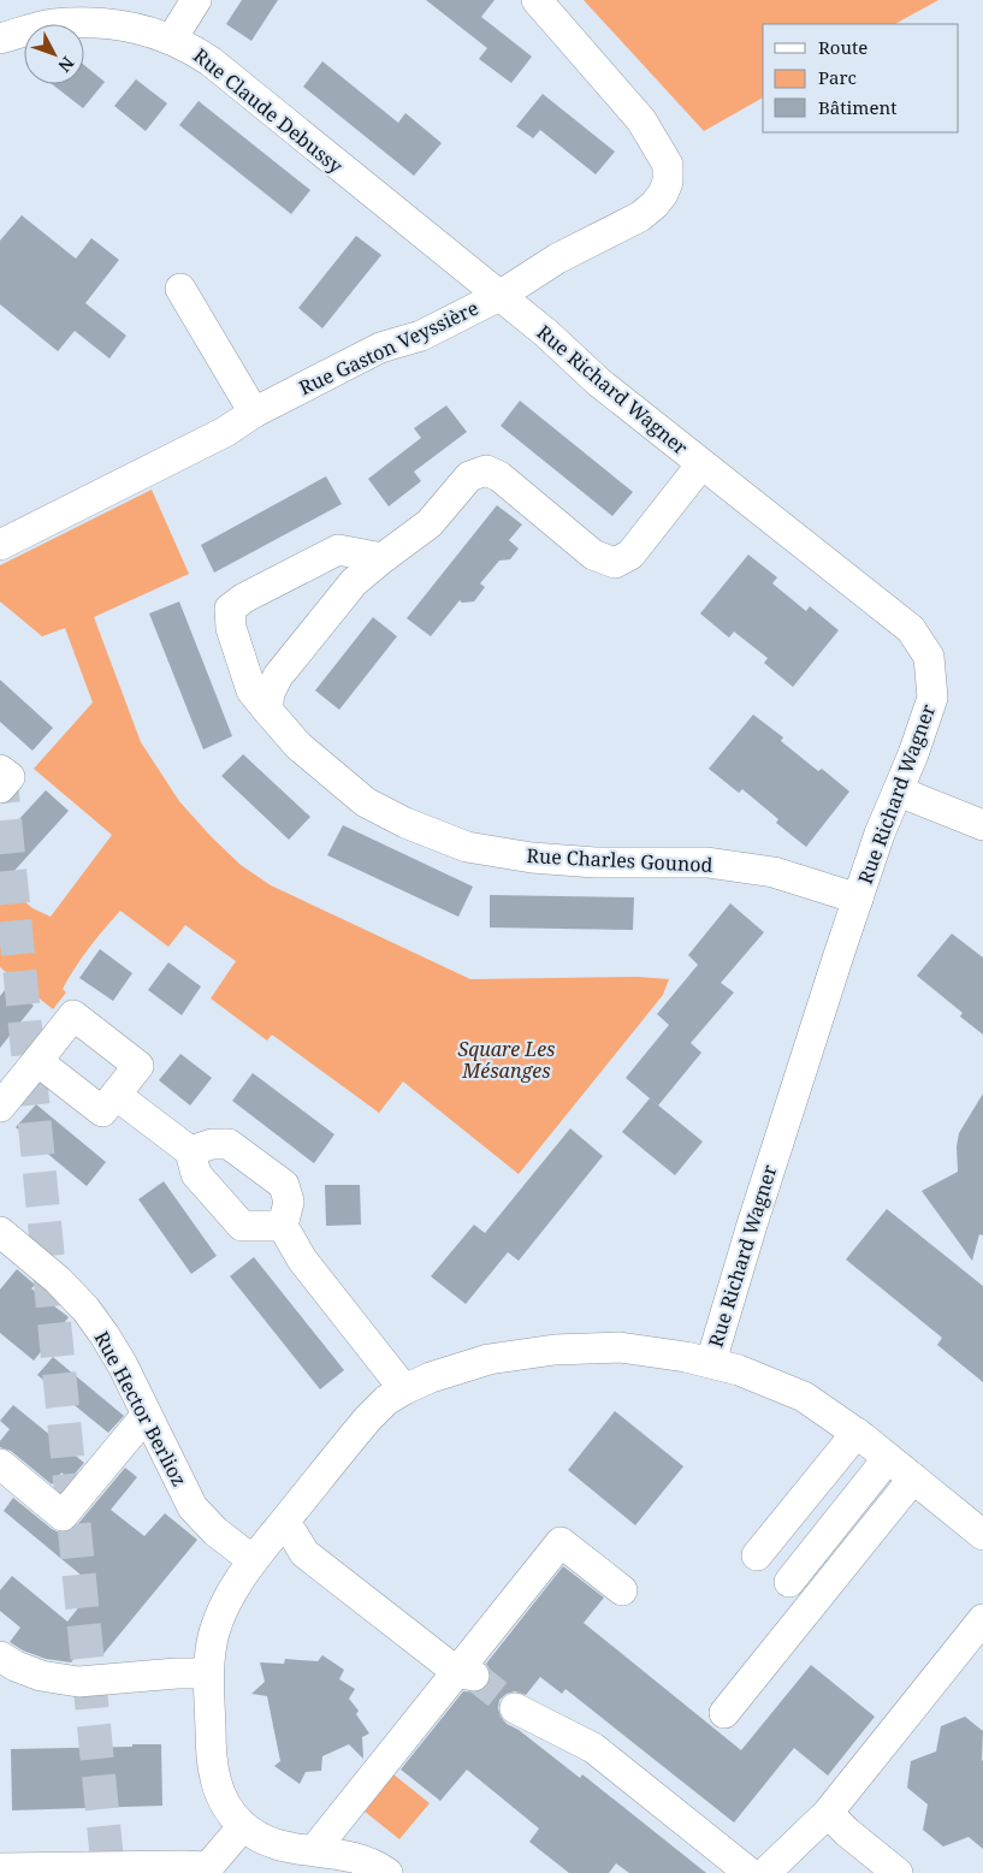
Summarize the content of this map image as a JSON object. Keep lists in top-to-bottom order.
{
  "streets": {
    "street": [
      "Rue Claude Debussy",
      "Rue Gaston Veyssière",
      "Rue Richard Wagner",
      "Rue Charles Gounod",
      "Rue Hector Berlioz"
    ]
  },
  "crossings": [
    ["Rue Claude Debussy", "Rue Gaston Veyssière"],
    ["Rue Claude Debussy", "Rue Richard Wagner"],
    ["Rue Gaston Veyssière", "Rue Richard Wagner"],
    ["Rue Richard Wagner", "Rue Charles Gounod"]
  ],
  "parks": ["Square Les Mésanges"],
  "legend": ["Route", "Parc", "Bâtiment"],
  "north": "bottom right"
}
